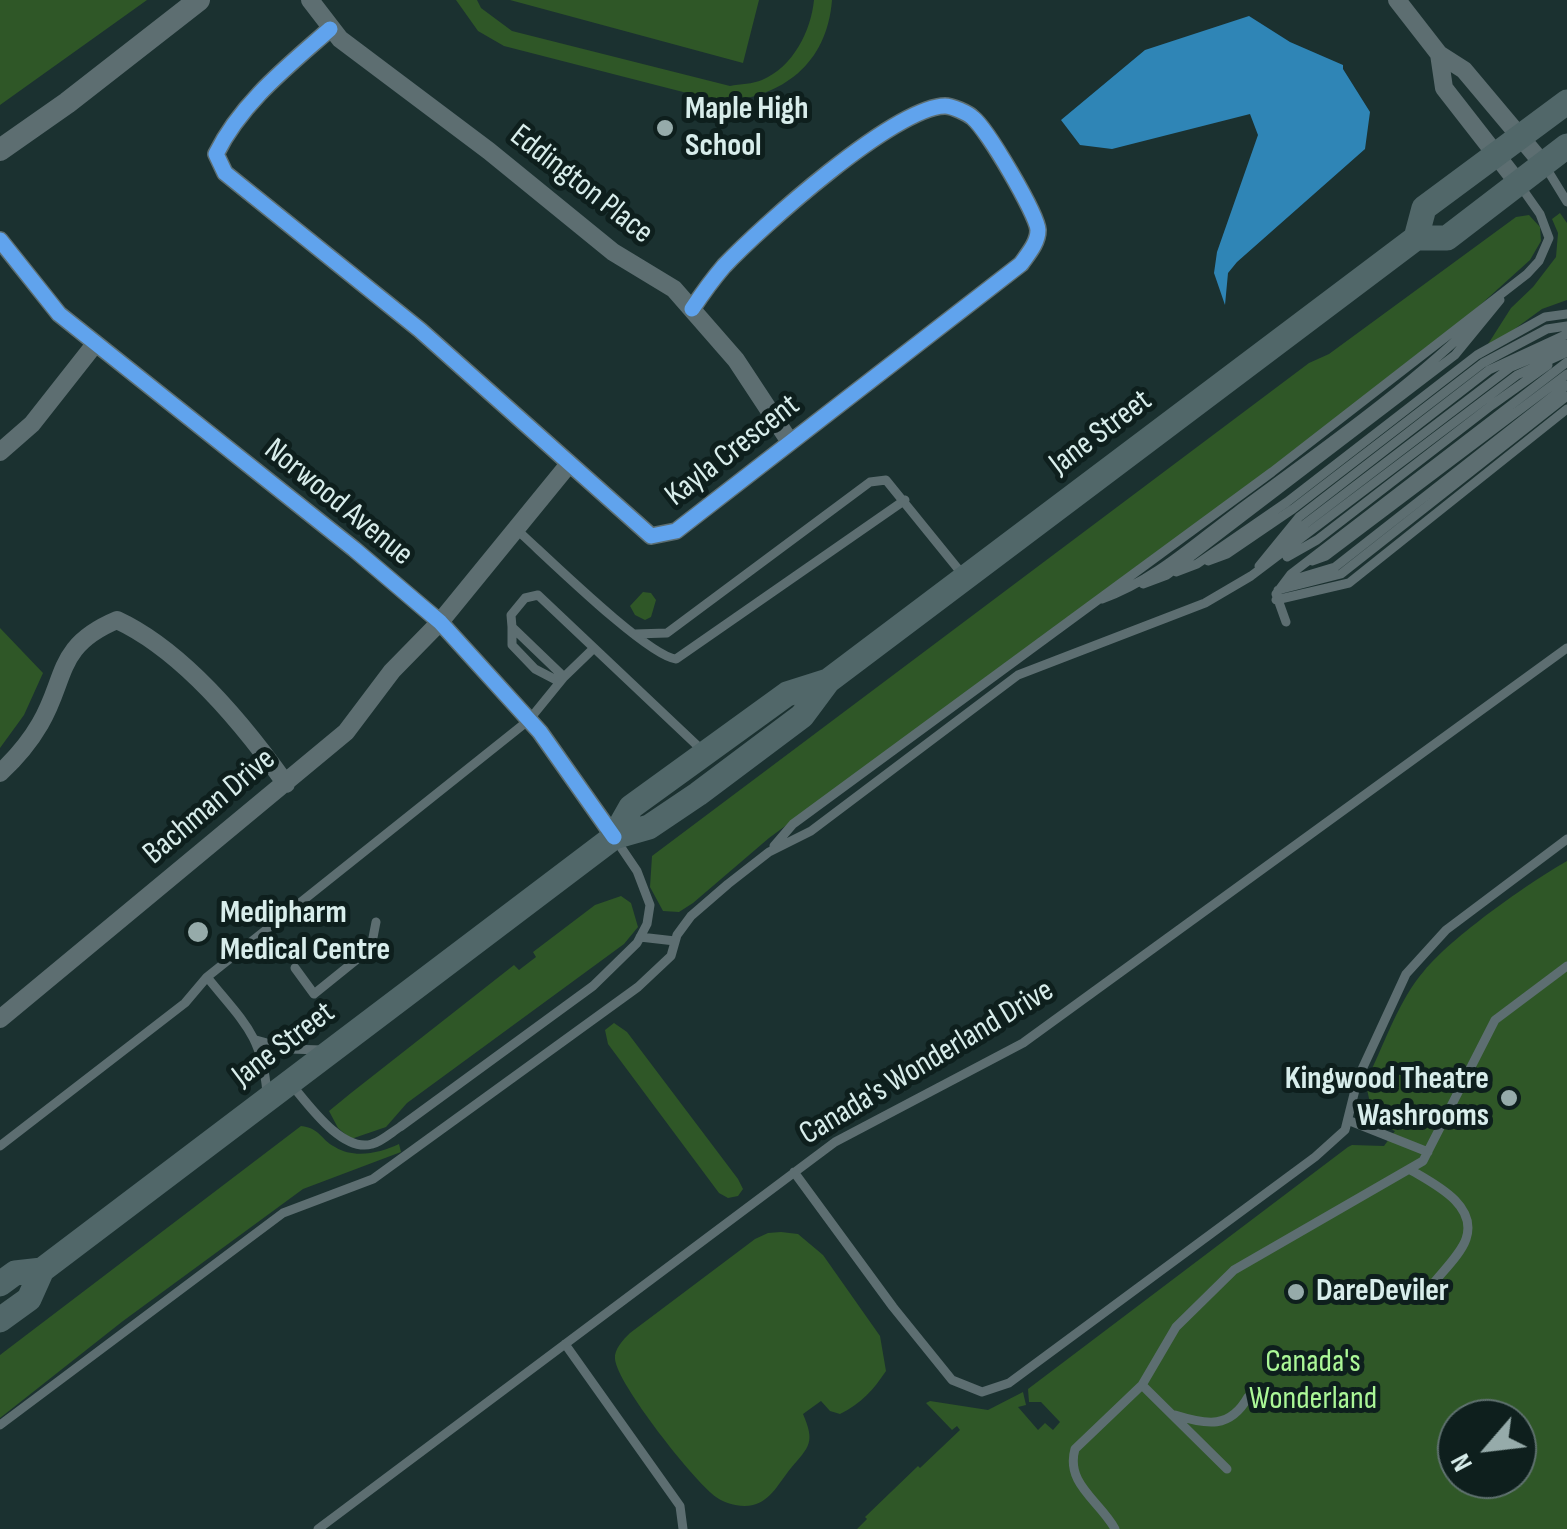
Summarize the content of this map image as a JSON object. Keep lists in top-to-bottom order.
{
  "streets": {
    "main road": ["Jane Street"],
    "street": [
      "Eddington Place",
      "Kayla Crescent",
      "Norwood Avenue",
      "Bachman Drive"
    ],
    "lane": ["Canada's Wonderland Drive"]
  },
  "crossings": [
    ["Eddington Place", "Kayla Crescent"],
    ["Jane Street", "Norwood Avenue"],
    ["Kayla Crescent", "Bachman Drive"],
    ["Norwood Avenue", "Bachman Drive"]
  ],
  "parks": ["Canada's Wonderland"],
  "places": [
    "Maple High School",
    "Medipharm Medical Centre",
    "Kingwood Theatre Washrooms",
    "DareDeviler"
  ],
  "north": "bottom left"
}
